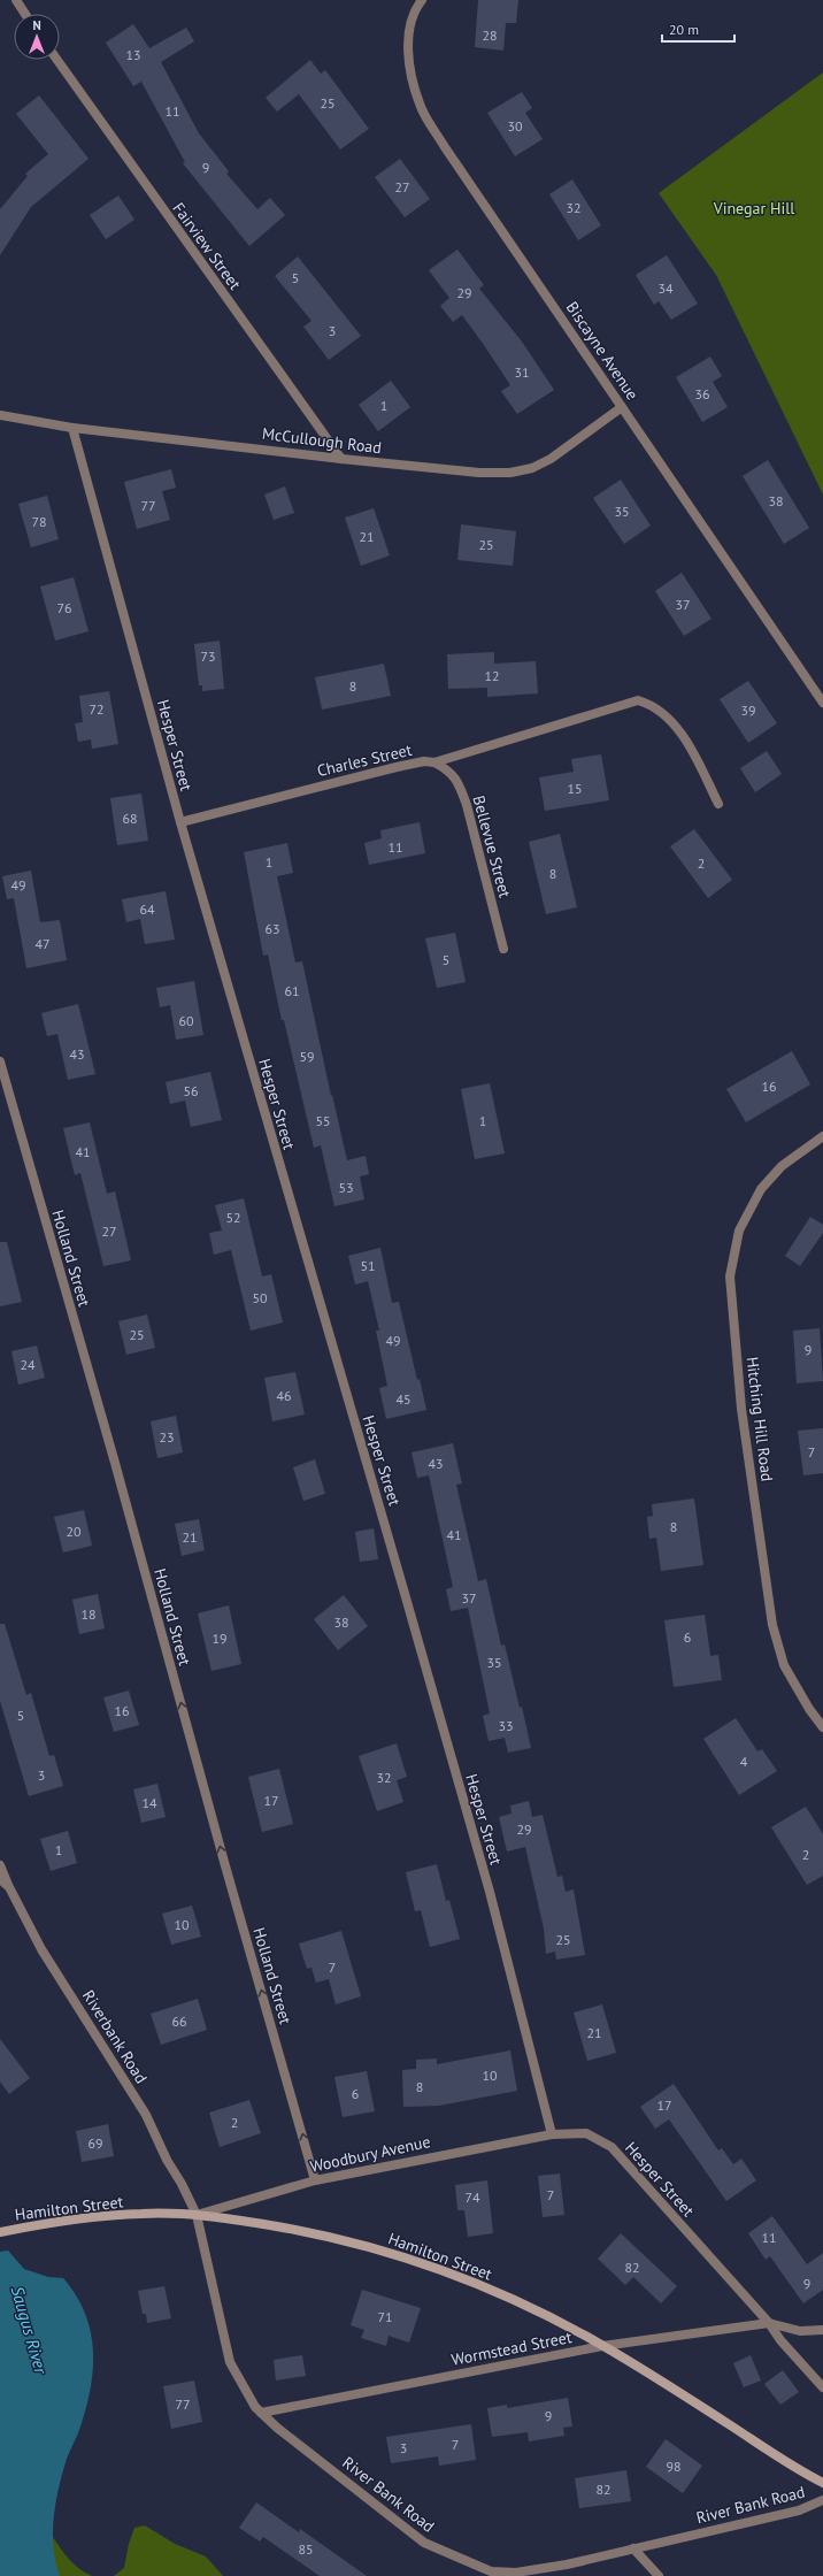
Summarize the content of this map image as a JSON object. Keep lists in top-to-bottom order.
{
  "streets": {
    "main road": ["Hamilton Street"],
    "street": [
      "Fairview Street",
      "Biscayne Avenue",
      "McCullough Road",
      "Hesper Street",
      "Charles Street",
      "Bellevue Street",
      "Holland Street",
      "Hitching Hill Road",
      "Riverbank Road",
      "Woodbury Avenue",
      "Wormstead Street",
      "River Bank Road"
    ]
  },
  "crossings": [
    ["Fairview Street", "McCullough Road"],
    ["Biscayne Avenue", "McCullough Road"],
    ["McCullough Road", "Hesper Street"],
    ["Hesper Street", "Charles Street"],
    ["Hesper Street", "Woodbury Avenue"],
    ["Hesper Street", "Wormstead Street"],
    ["Charles Street", "Bellevue Street"],
    ["Holland Street", "Woodbury Avenue"],
    ["Riverbank Road", "Woodbury Avenue"],
    ["Riverbank Road", "Hamilton Street"],
    ["Riverbank Road", "River Bank Road"],
    ["Woodbury Avenue", "Hamilton Street"],
    ["Woodbury Avenue", "River Bank Road"],
    ["Hamilton Street", "Wormstead Street"],
    ["Hamilton Street", "River Bank Road"],
    ["Wormstead Street", "River Bank Road"]
  ],
  "one_way": ["Holland Street"],
  "water": ["Saugus River"],
  "parks": ["Vinegar Hill"],
  "house_numbers": [
    "28",
    "13",
    "25",
    "11",
    "30",
    "9",
    "27",
    "32",
    "5",
    "34",
    "29",
    "3",
    "31",
    "36",
    "1",
    "38",
    "77",
    "35",
    "78",
    "21",
    "25",
    "37",
    "76",
    "73",
    "12",
    "8",
    "72",
    "39",
    "15",
    "68",
    "11",
    "1",
    "2",
    "8",
    "49",
    "64",
    "63",
    "47",
    "5",
    "61",
    "60",
    "43",
    "59",
    "16",
    "56",
    "55",
    "1",
    "41",
    "53",
    "52",
    "27",
    "51",
    "50",
    "25",
    "49",
    "9",
    "24",
    "46",
    "45",
    "23",
    "7",
    "43",
    "8",
    "20",
    "41",
    "21",
    "37",
    "18",
    "38",
    "6",
    "19",
    "35",
    "16",
    "5",
    "33",
    "4",
    "3",
    "32",
    "17",
    "14",
    "29",
    "1",
    "2",
    "10",
    "25",
    "7",
    "66",
    "21",
    "10",
    "8",
    "6",
    "17",
    "2",
    "69",
    "7",
    "74",
    "11",
    "82",
    "9",
    "71",
    "77",
    "9",
    "7",
    "3",
    "98",
    "82",
    "85"
  ],
  "scale_bar": "20 m",
  "north": "top"
}
